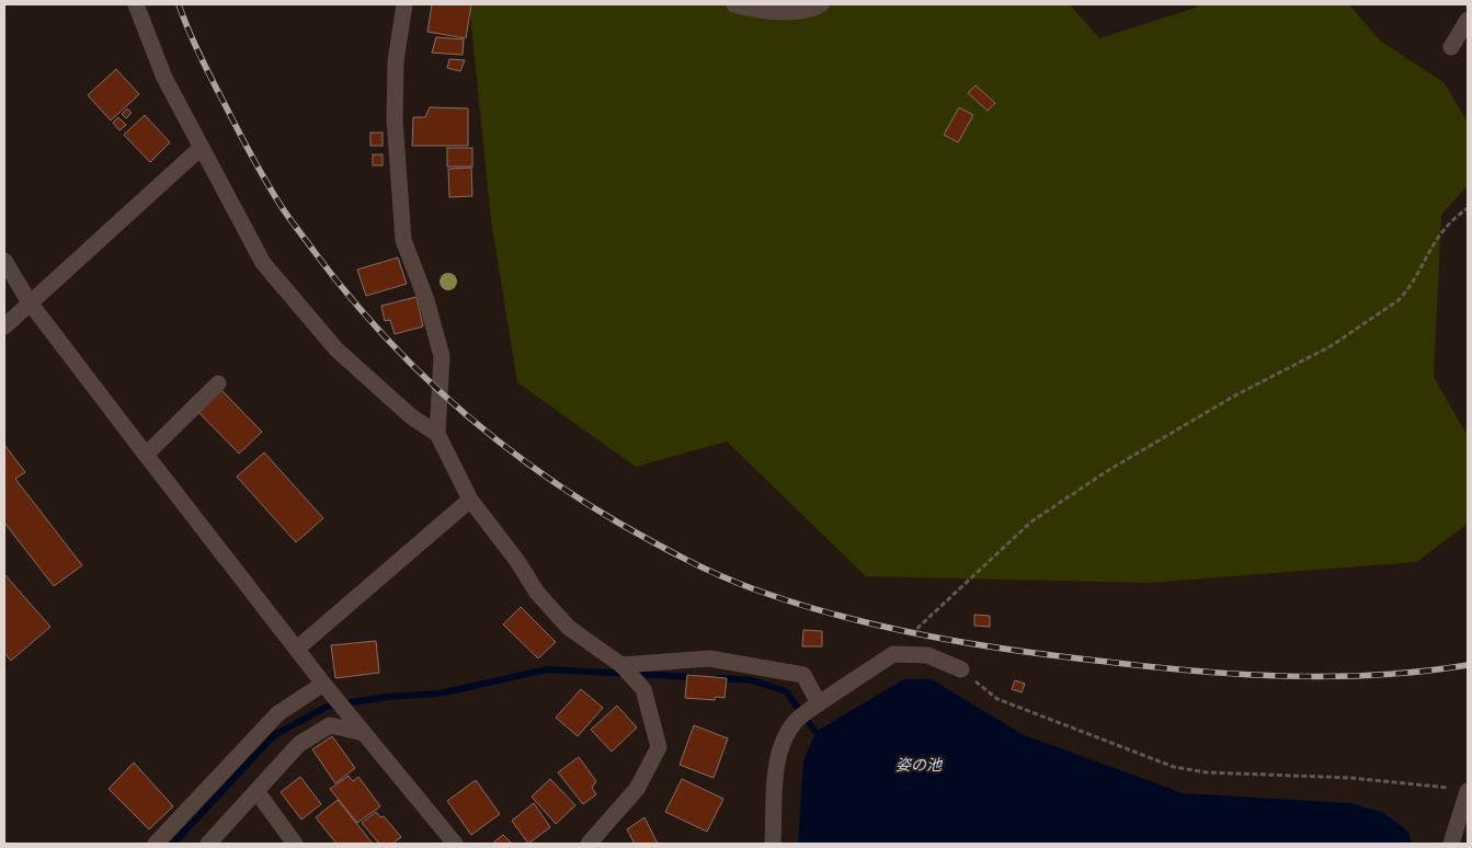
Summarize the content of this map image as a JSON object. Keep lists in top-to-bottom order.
{
  "water": ["姿の池"]
}
